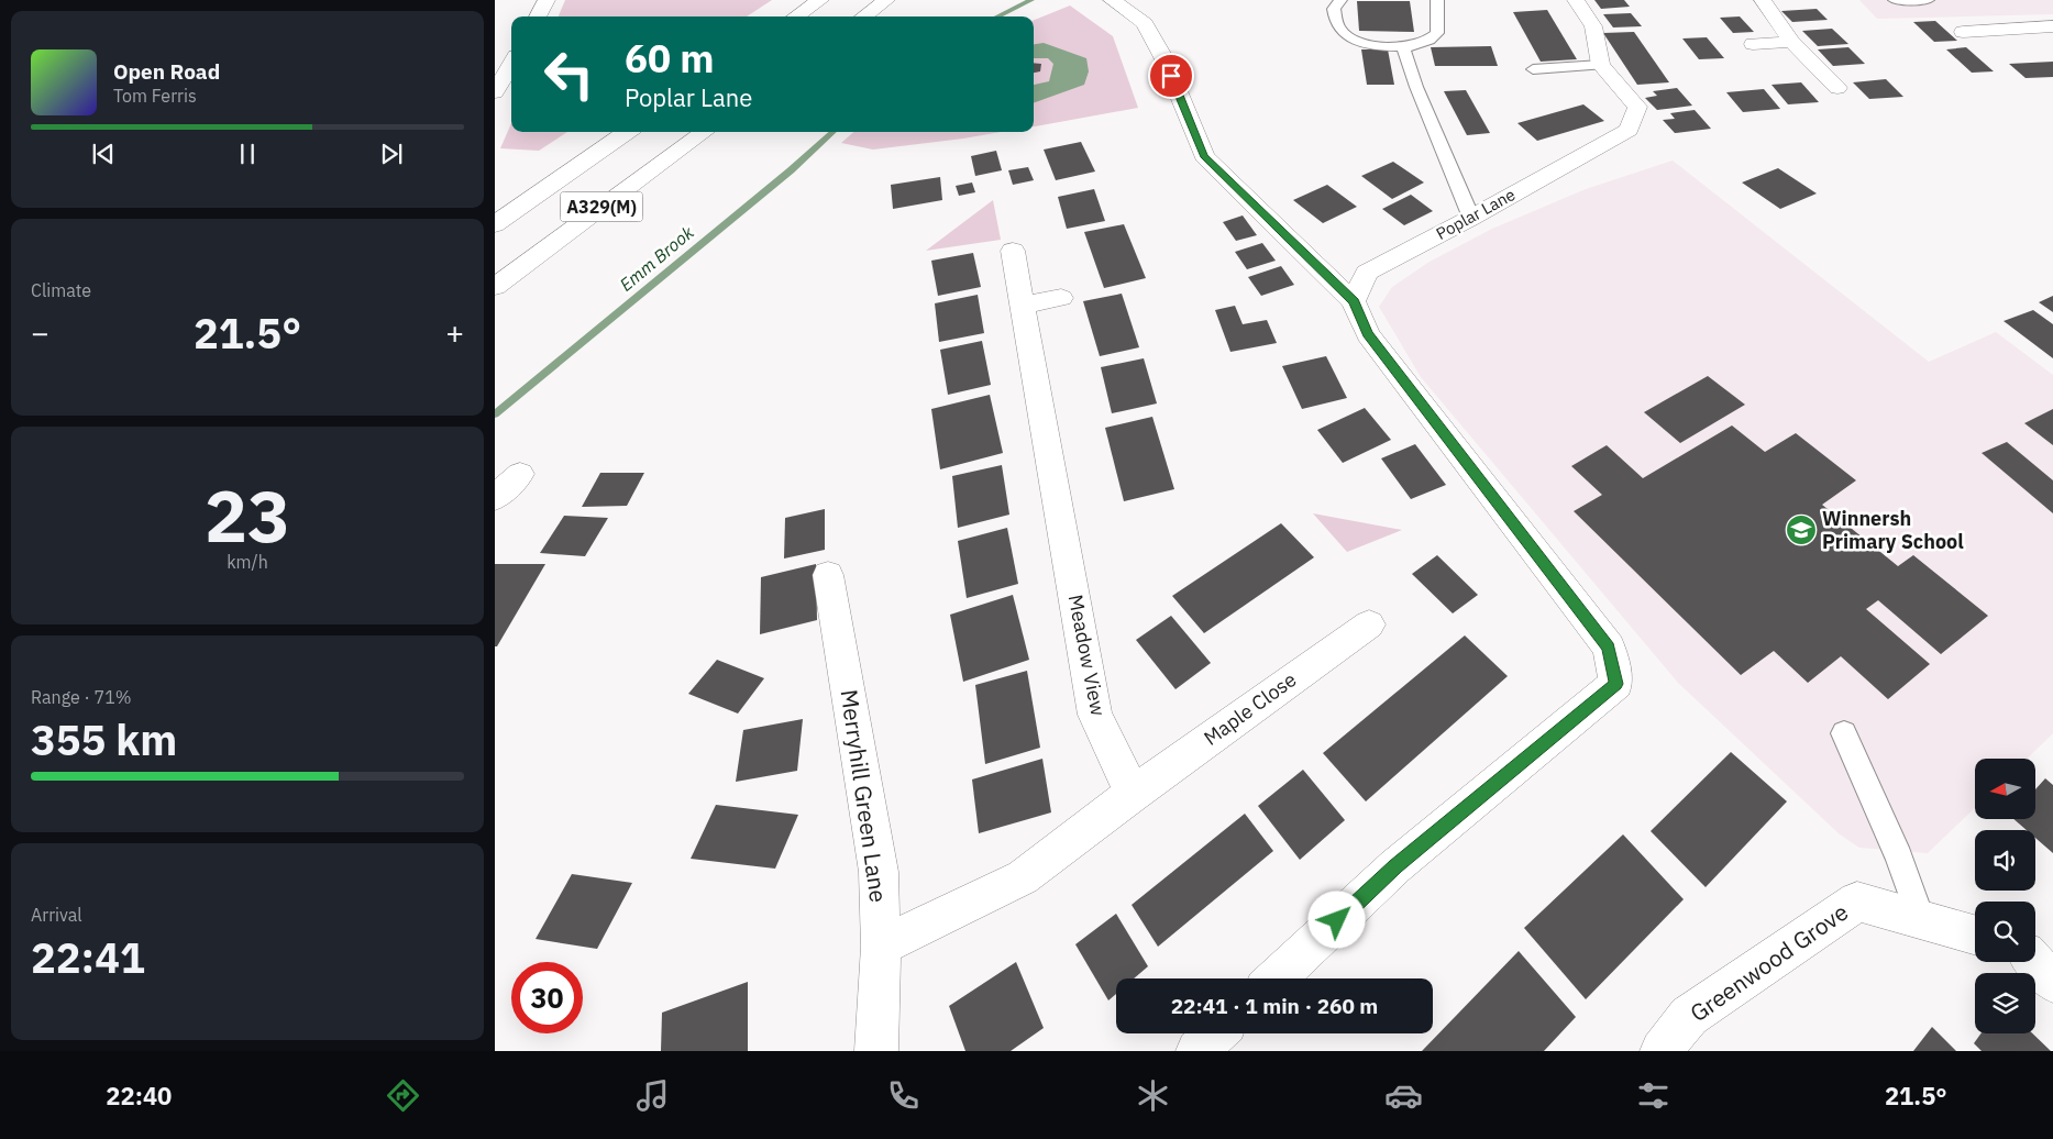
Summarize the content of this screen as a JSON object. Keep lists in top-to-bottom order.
{
  "streets": {
    "main road": [
      "A329(M)",
      "Poplar Lane",
      "Meadow View",
      "Maple Close",
      "Merryhill Green Lane",
      "Greenwood Grove"
    ]
  },
  "crossings": [
    ["Meadow View", "Maple Close"]
  ],
  "water": ["Emm Brook"],
  "places": {
    "school or university": ["Winnersh Primary School"]
  },
  "north": "left",
  "page": {
    "turn": ["60 m", "Poplar Lane"],
    "song": ["Open Road", "Tom Ferris"],
    "tile": [
      "Climate",
      ["23", "km/h"],
      ["Range · 71%", "355 km"],
      ["Arrival", "22:41"]
    ],
    "heat": ["−", "21.5°", "+"],
    "limit": "30",
    "trip": "22:41 · 1 min · 260 m",
    "tabs": ["22:40", "21.5°"]
  }
}
